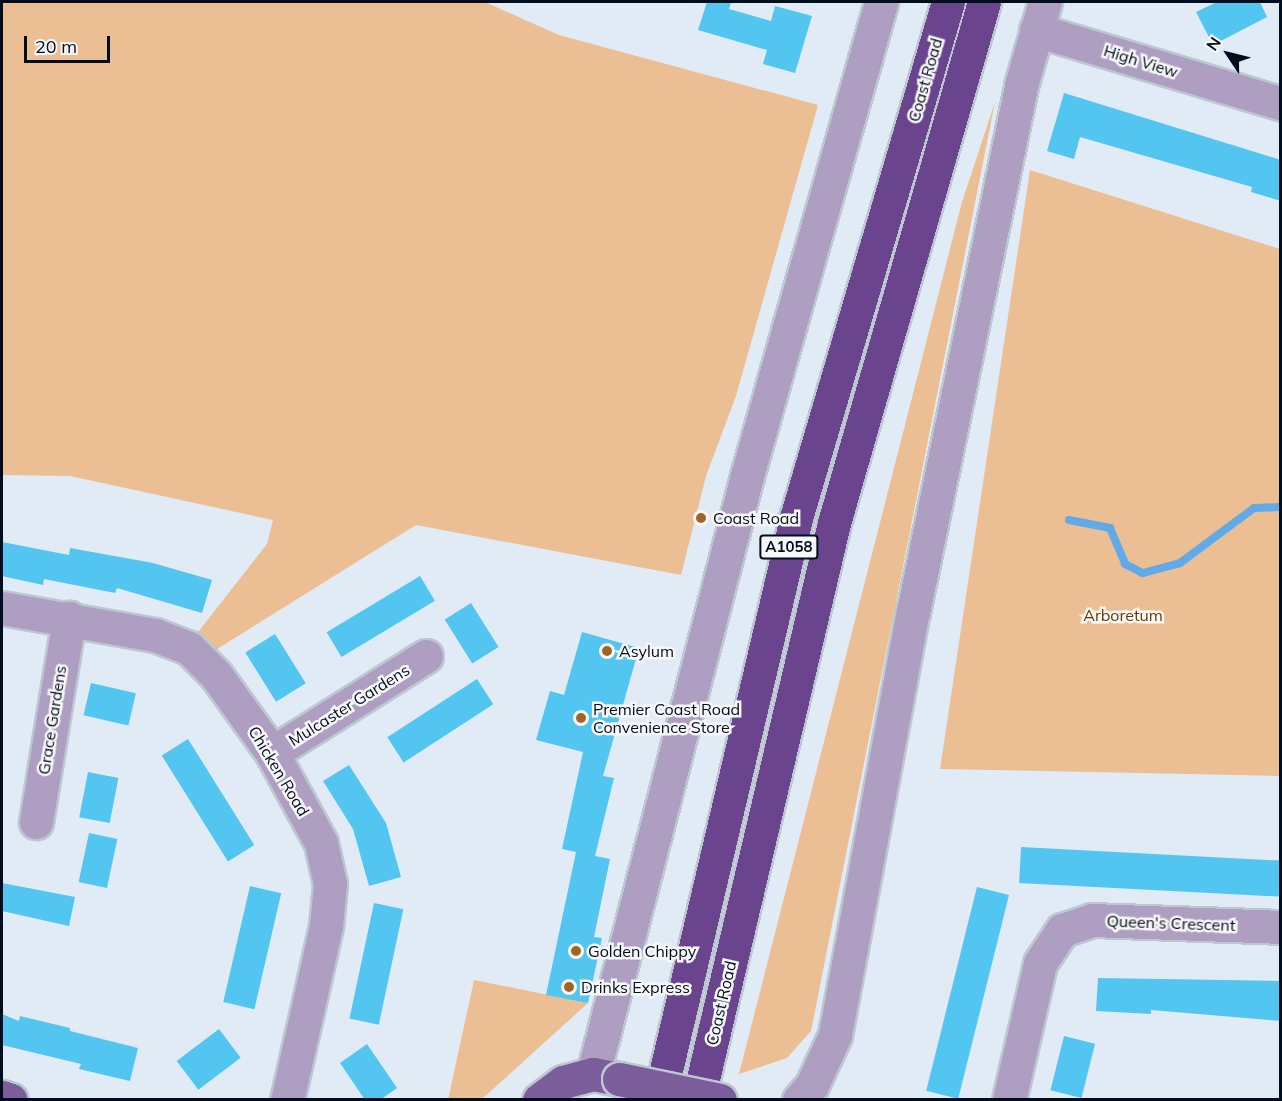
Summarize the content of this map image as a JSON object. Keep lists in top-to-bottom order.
{
  "streets": {
    "highway": ["Coast Road", "A1058"],
    "street": [
      "High View",
      "Mulcaster Gardens",
      "Grace Gardens",
      "Chicken Road",
      "Queen's Crescent"
    ]
  },
  "crossings": [
    ["Mulcaster Gardens", "Chicken Road"],
    ["Grace Gardens", "Chicken Road"]
  ],
  "parks": ["Arboretum"],
  "places": [
    "Coast Road",
    "Asylum",
    "Premier Coast Road Convenience Store",
    "Golden Chippy",
    "Drinks Express"
  ],
  "scale_bar": "20 m",
  "north": "top left"
}
